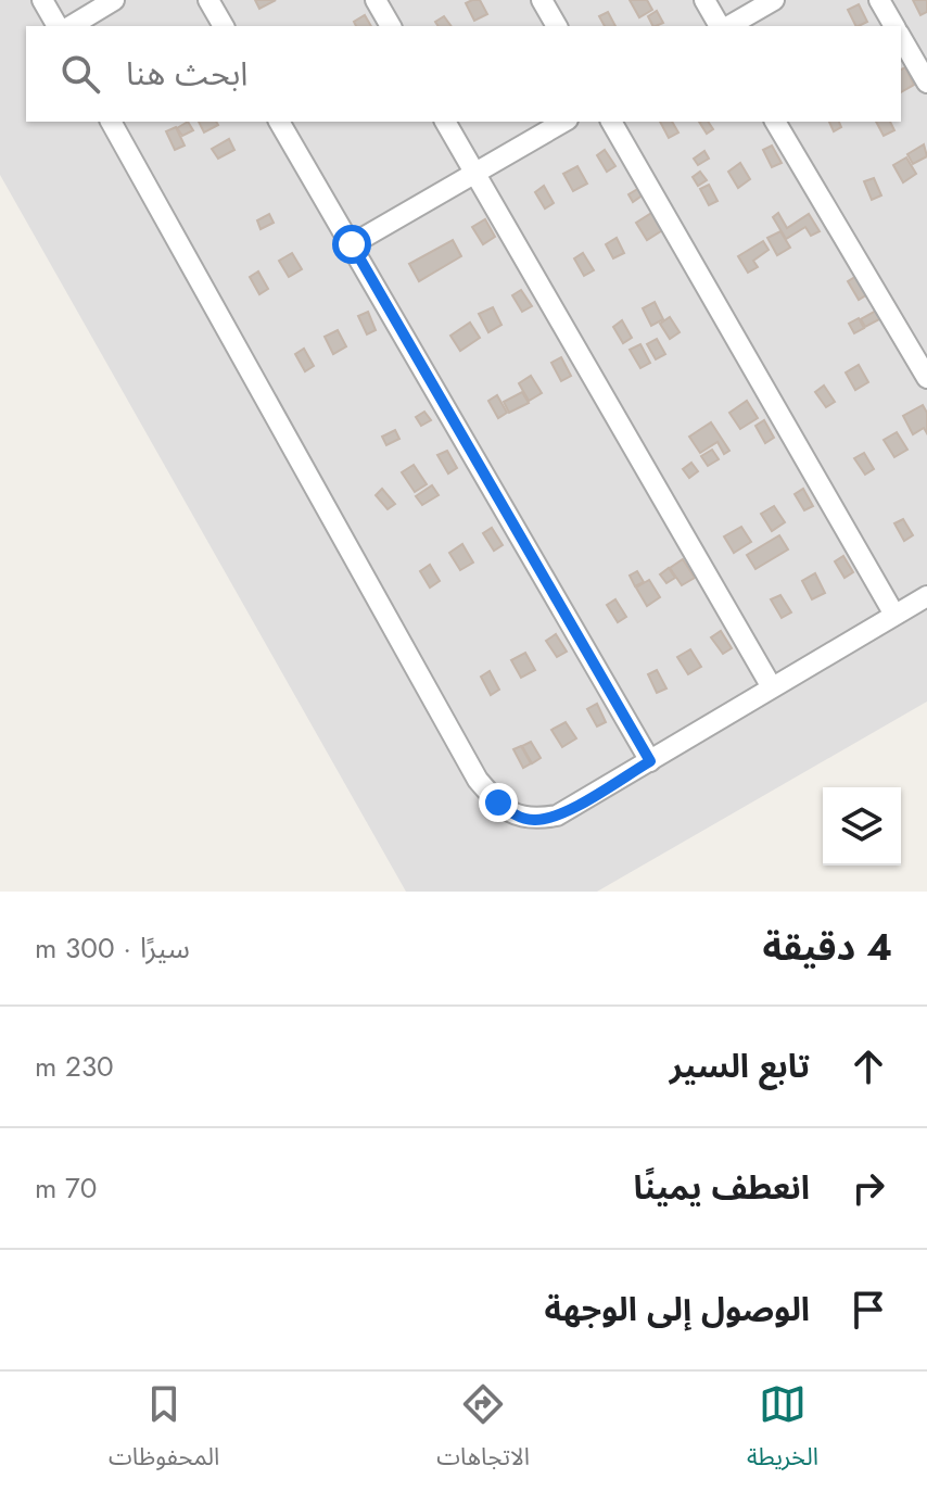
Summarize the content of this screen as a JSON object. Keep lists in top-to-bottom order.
{
  "page": {
    "search": "ابحث هنا",
    "heading": ["4 دقيقة", "سيرًا · 300 m"],
    "list": [
      ["تابع السير", "230 m"],
      ["انعطف يمينًا", "70 m"],
      "الوصول إلى الوجهة"
    ],
    "nav": ["الخريطة", "الاتجاهات", "المحفوظات"]
  }
}
